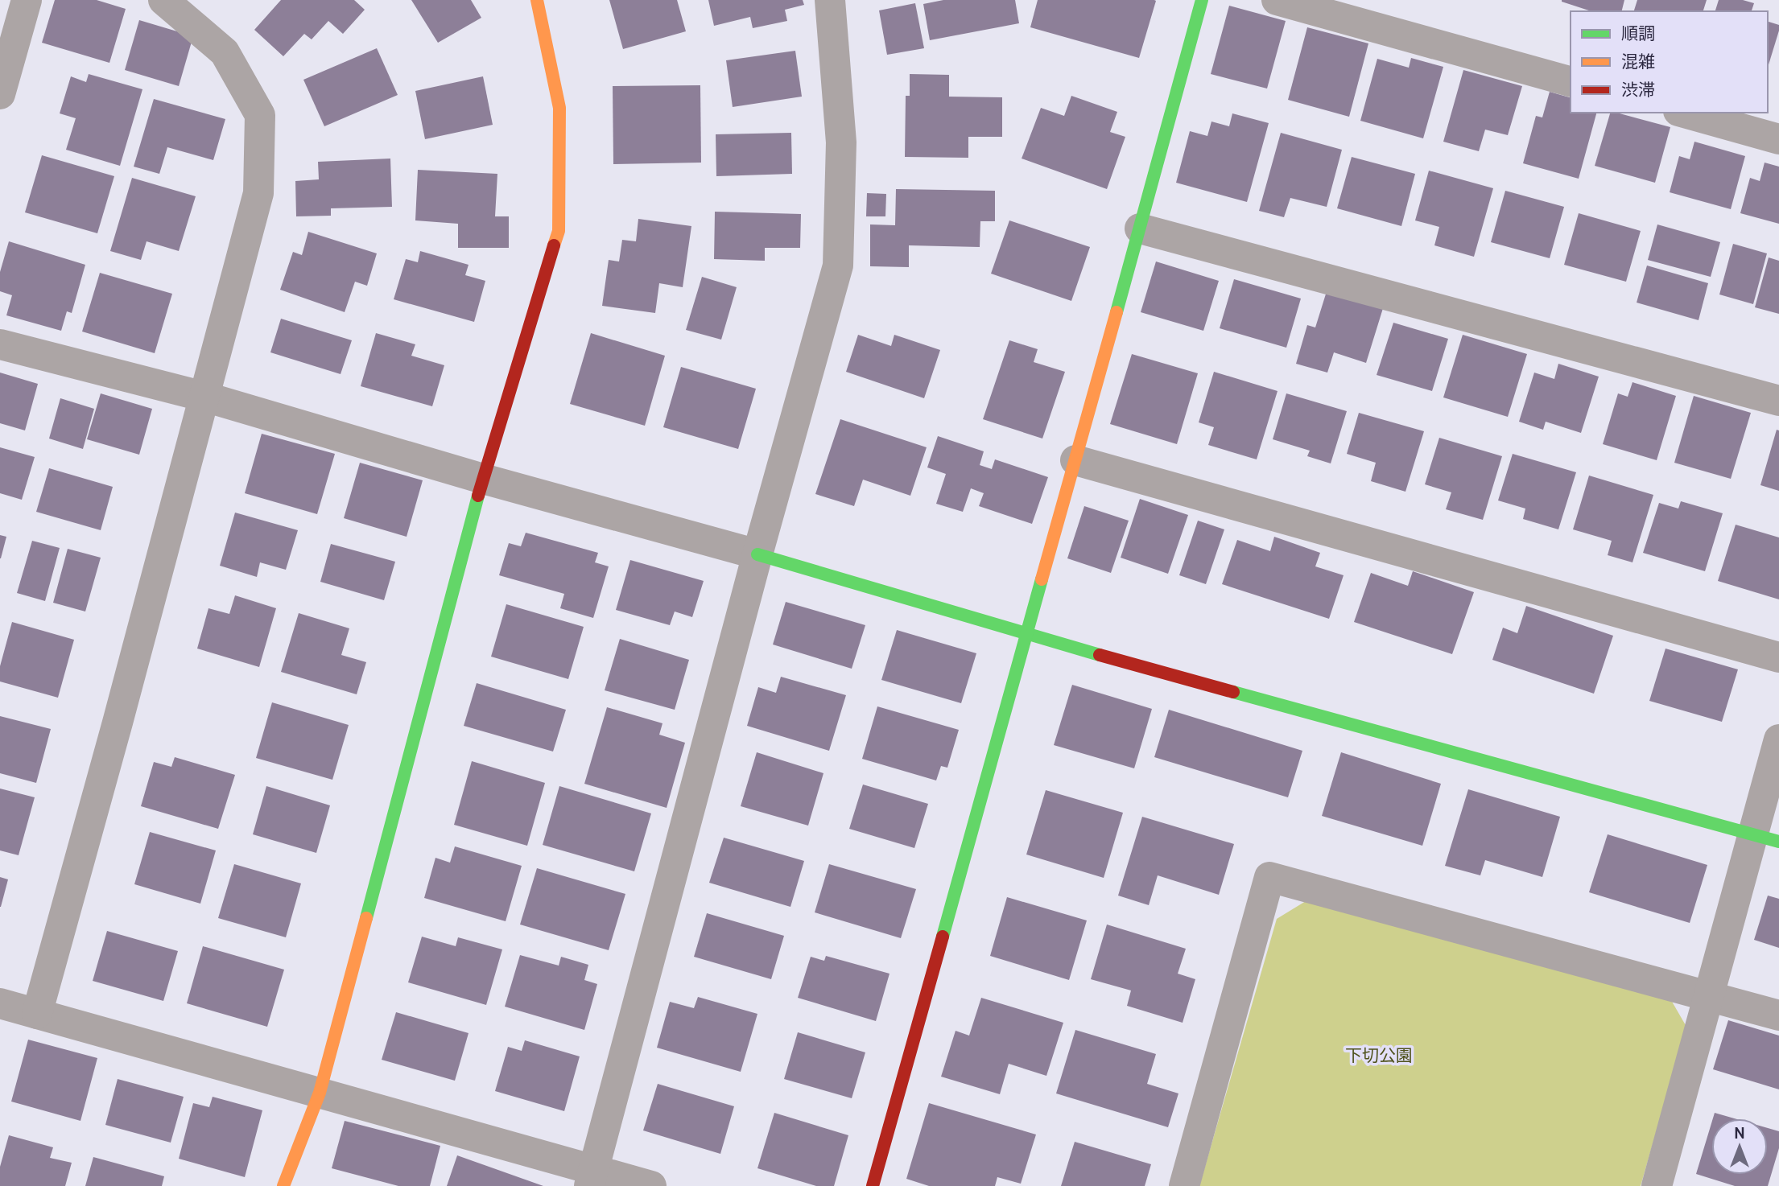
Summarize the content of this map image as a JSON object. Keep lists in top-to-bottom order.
{
  "parks": ["下切公園"],
  "legend": ["順調", "混雑", "渋滞"],
  "north": "top"
}
